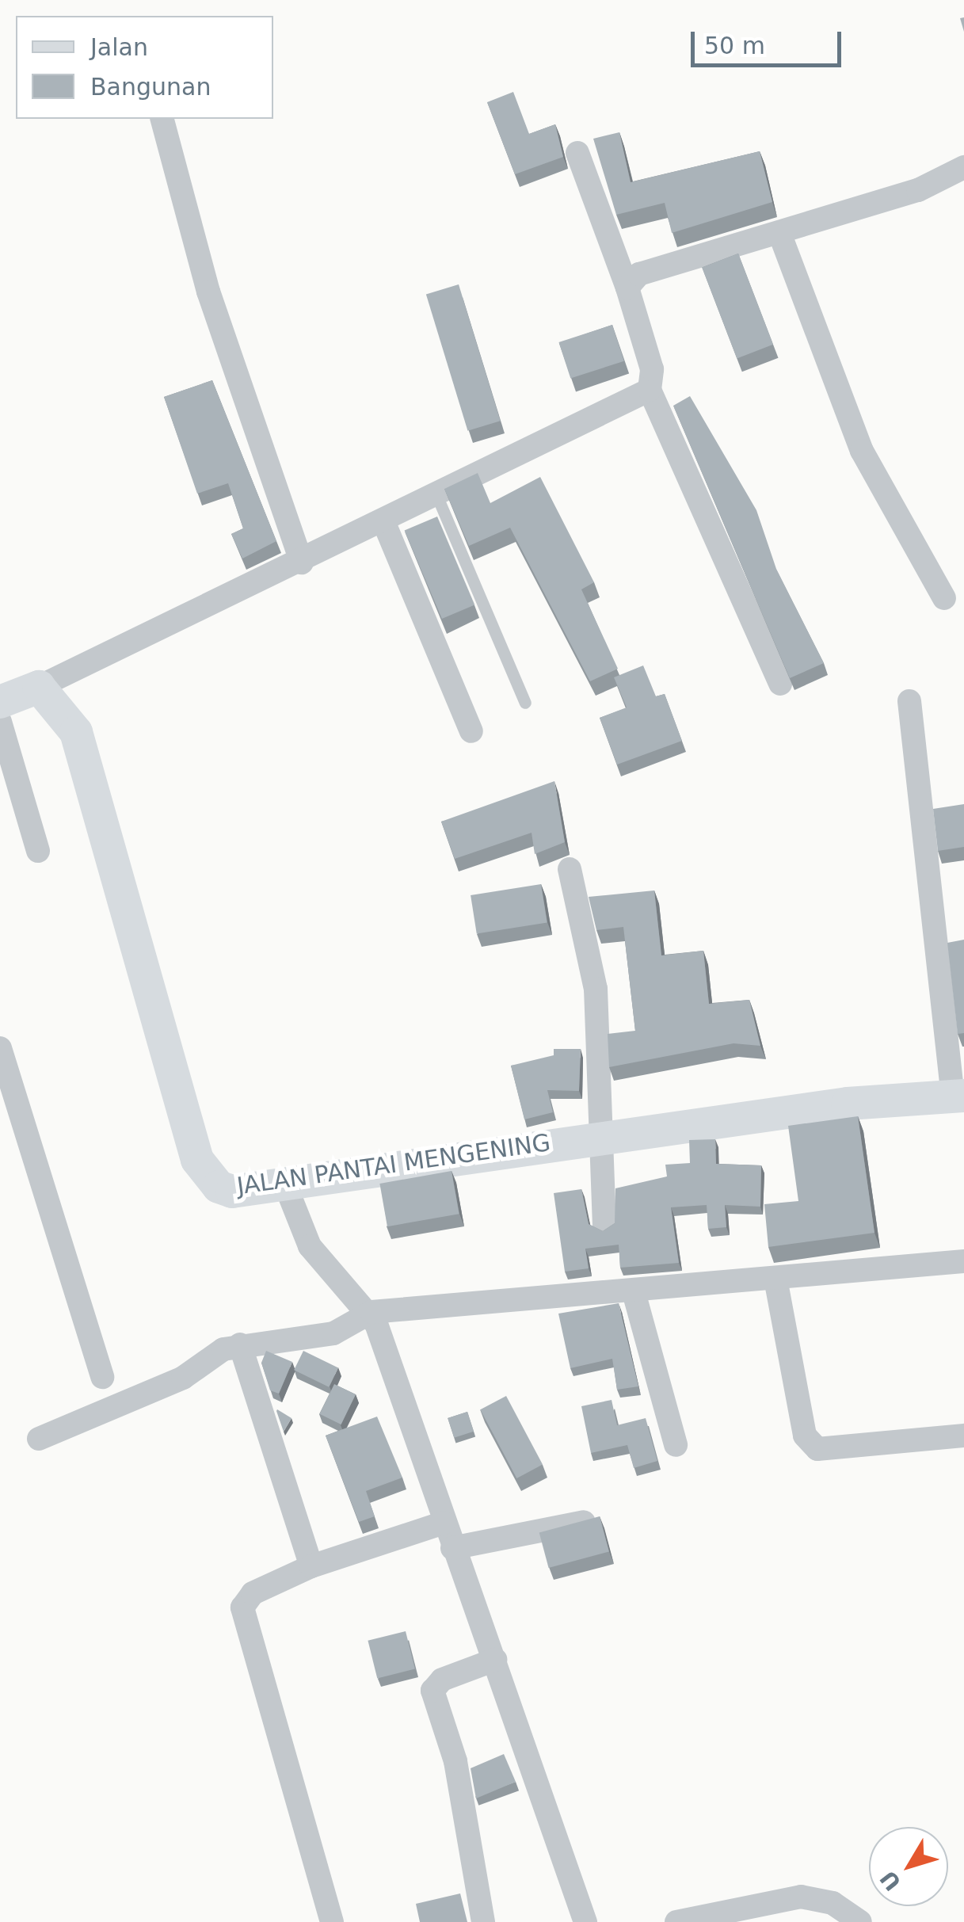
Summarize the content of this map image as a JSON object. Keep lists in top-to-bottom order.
{
  "streets": {
    "street": ["JALAN PANTAI MENGENING"]
  },
  "legend": ["Jalan", "Bangunan"],
  "scale_bar": "50 m",
  "north": "bottom left"
}
